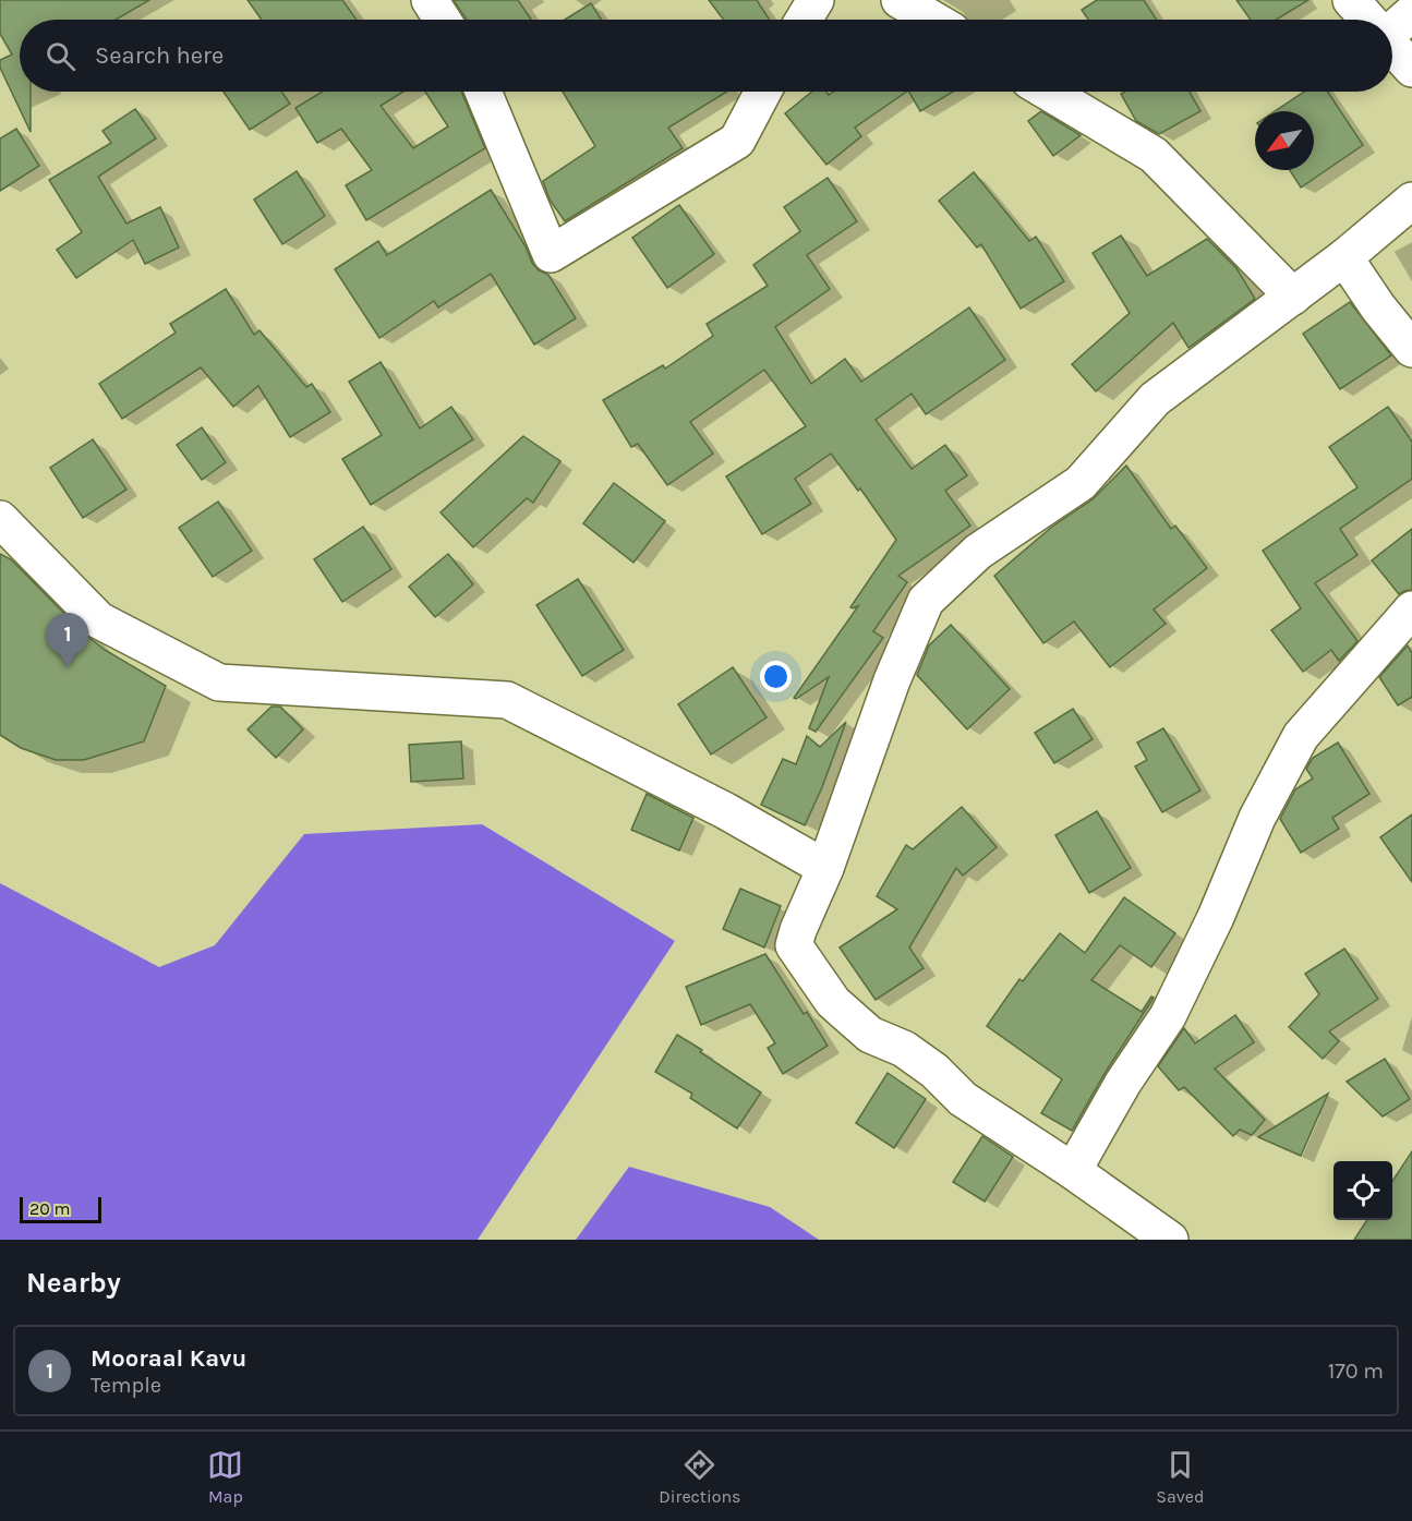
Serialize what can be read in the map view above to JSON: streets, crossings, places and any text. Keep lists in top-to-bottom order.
{
  "scale_bar": "20 m",
  "north": "bottom left",
  "page": {
    "search": "Search here",
    "pins": "1",
    "scale": "20 m",
    "heading": "Nearby",
    "list": [
      {
        "mark": "1",
        "name": "Mooraal Kavu",
        "note": "Temple",
        "value": "170 m"
      }
    ],
    "nav": ["Map", "Directions", "Saved"]
  }
}
